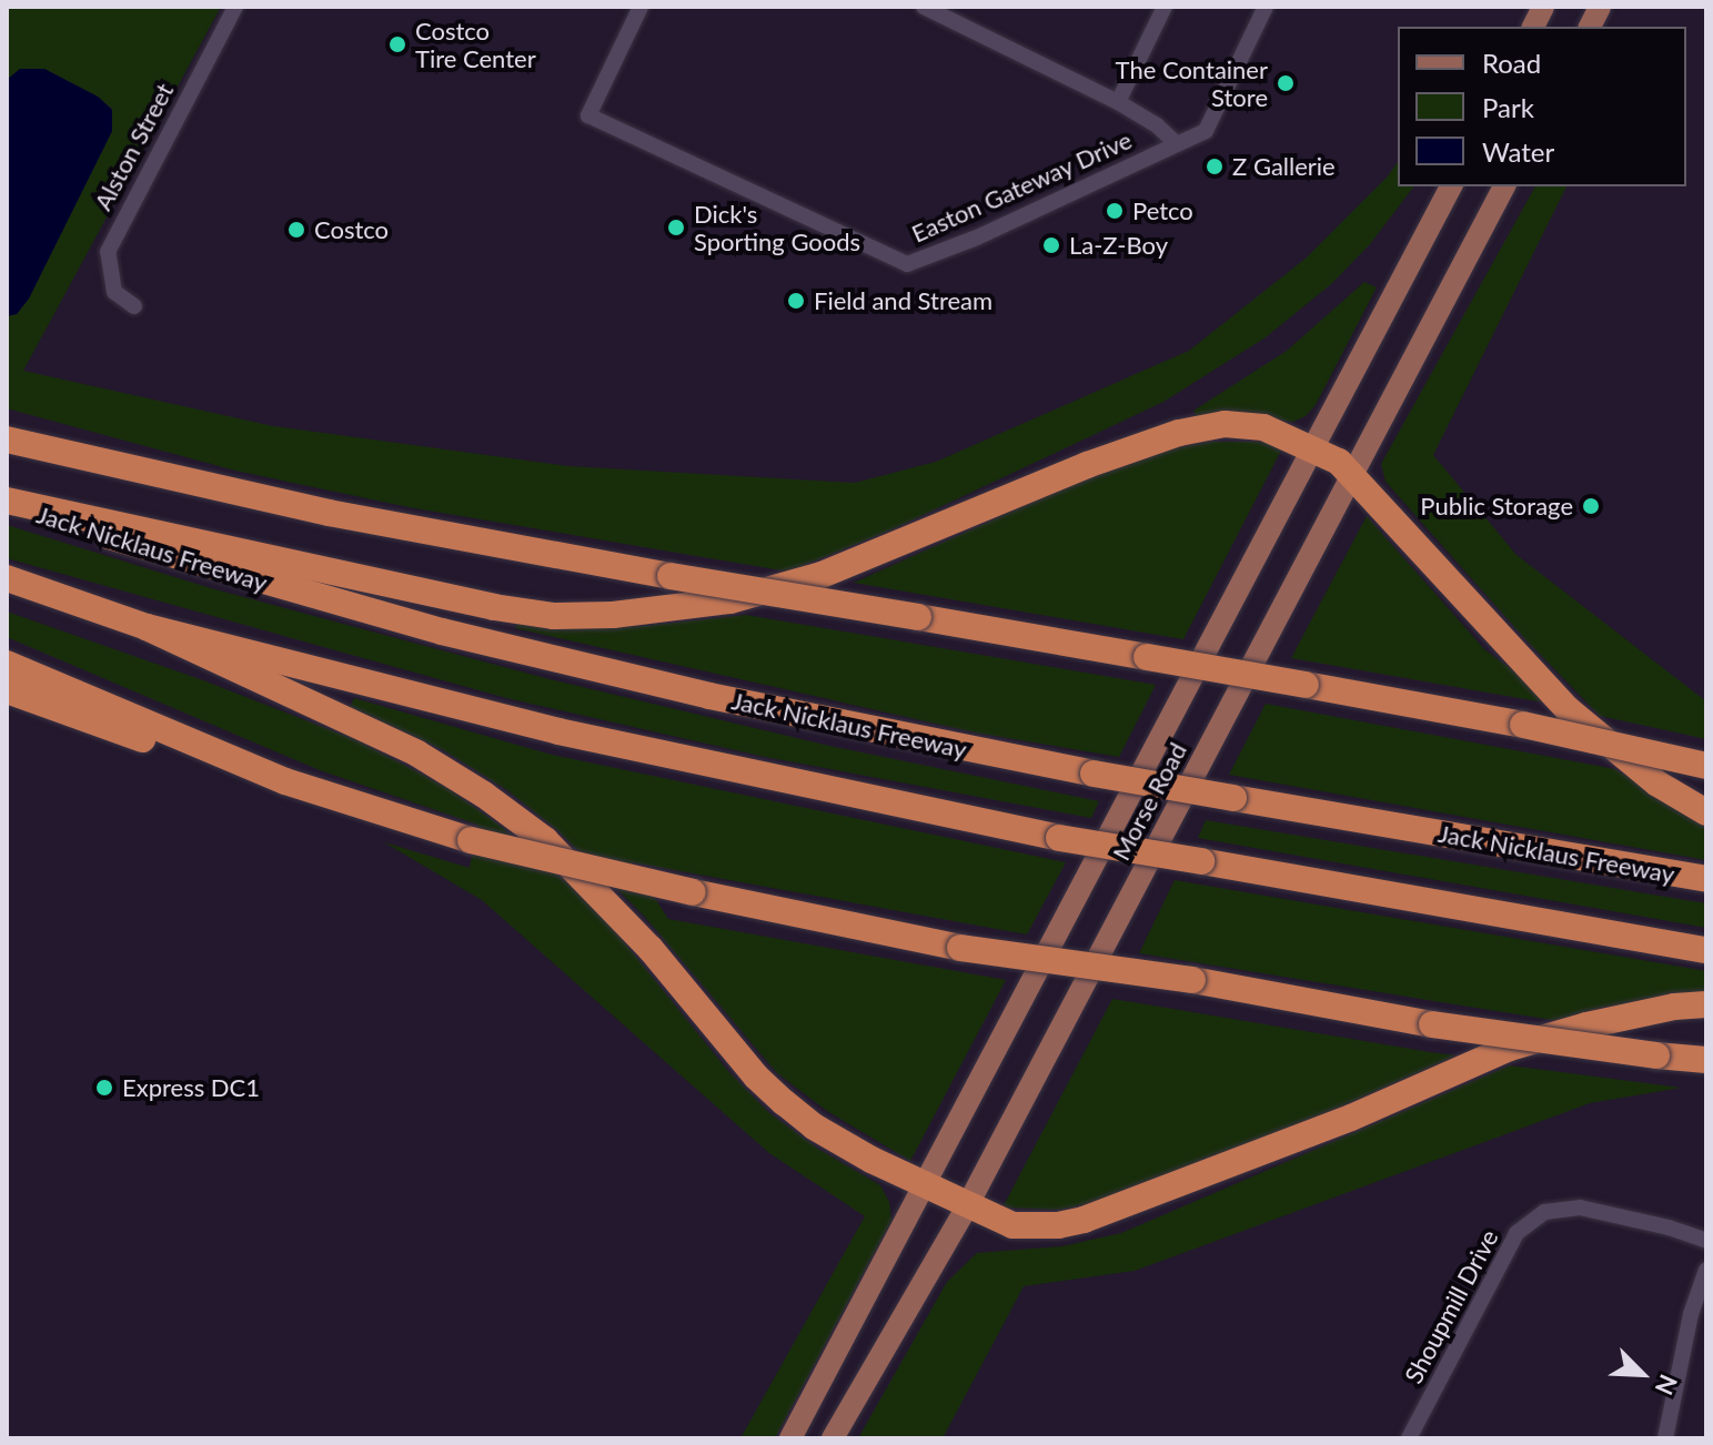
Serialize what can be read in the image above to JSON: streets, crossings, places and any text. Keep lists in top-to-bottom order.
{
  "streets": {
    "highway": ["Jack Nicklaus Freeway"],
    "main road": ["Morse Road"],
    "street": ["Alston Street", "Easton Gateway Drive", "Shoupmill Drive"]
  },
  "places": [
    "Costco Tire Center",
    "The Container Store",
    "Z Gallerie",
    "Petco",
    "Dick's Sporting Goods",
    "Costco",
    "La-Z-Boy",
    "Field and Stream",
    "Public Storage",
    "Express DC1"
  ],
  "legend": ["Road", "Park", "Water"],
  "north": "bottom right"
}
